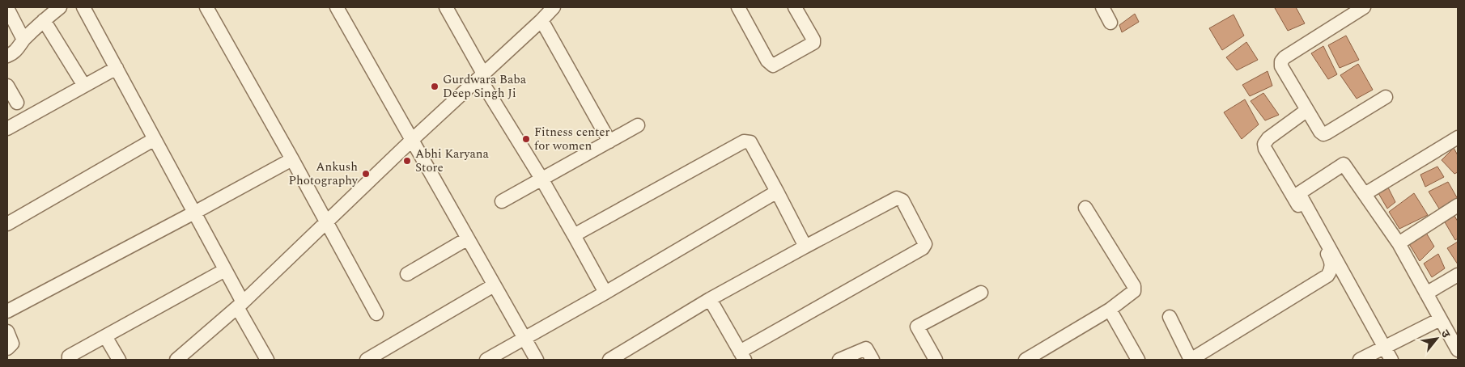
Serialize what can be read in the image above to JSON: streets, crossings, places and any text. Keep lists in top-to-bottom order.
{
  "places": [
    "Gurdwara Baba Deep Singh Ji",
    "Fitness center for women",
    "Abhi Karyana Store",
    "Ankush Photography"
  ],
  "north": "top right"
}
